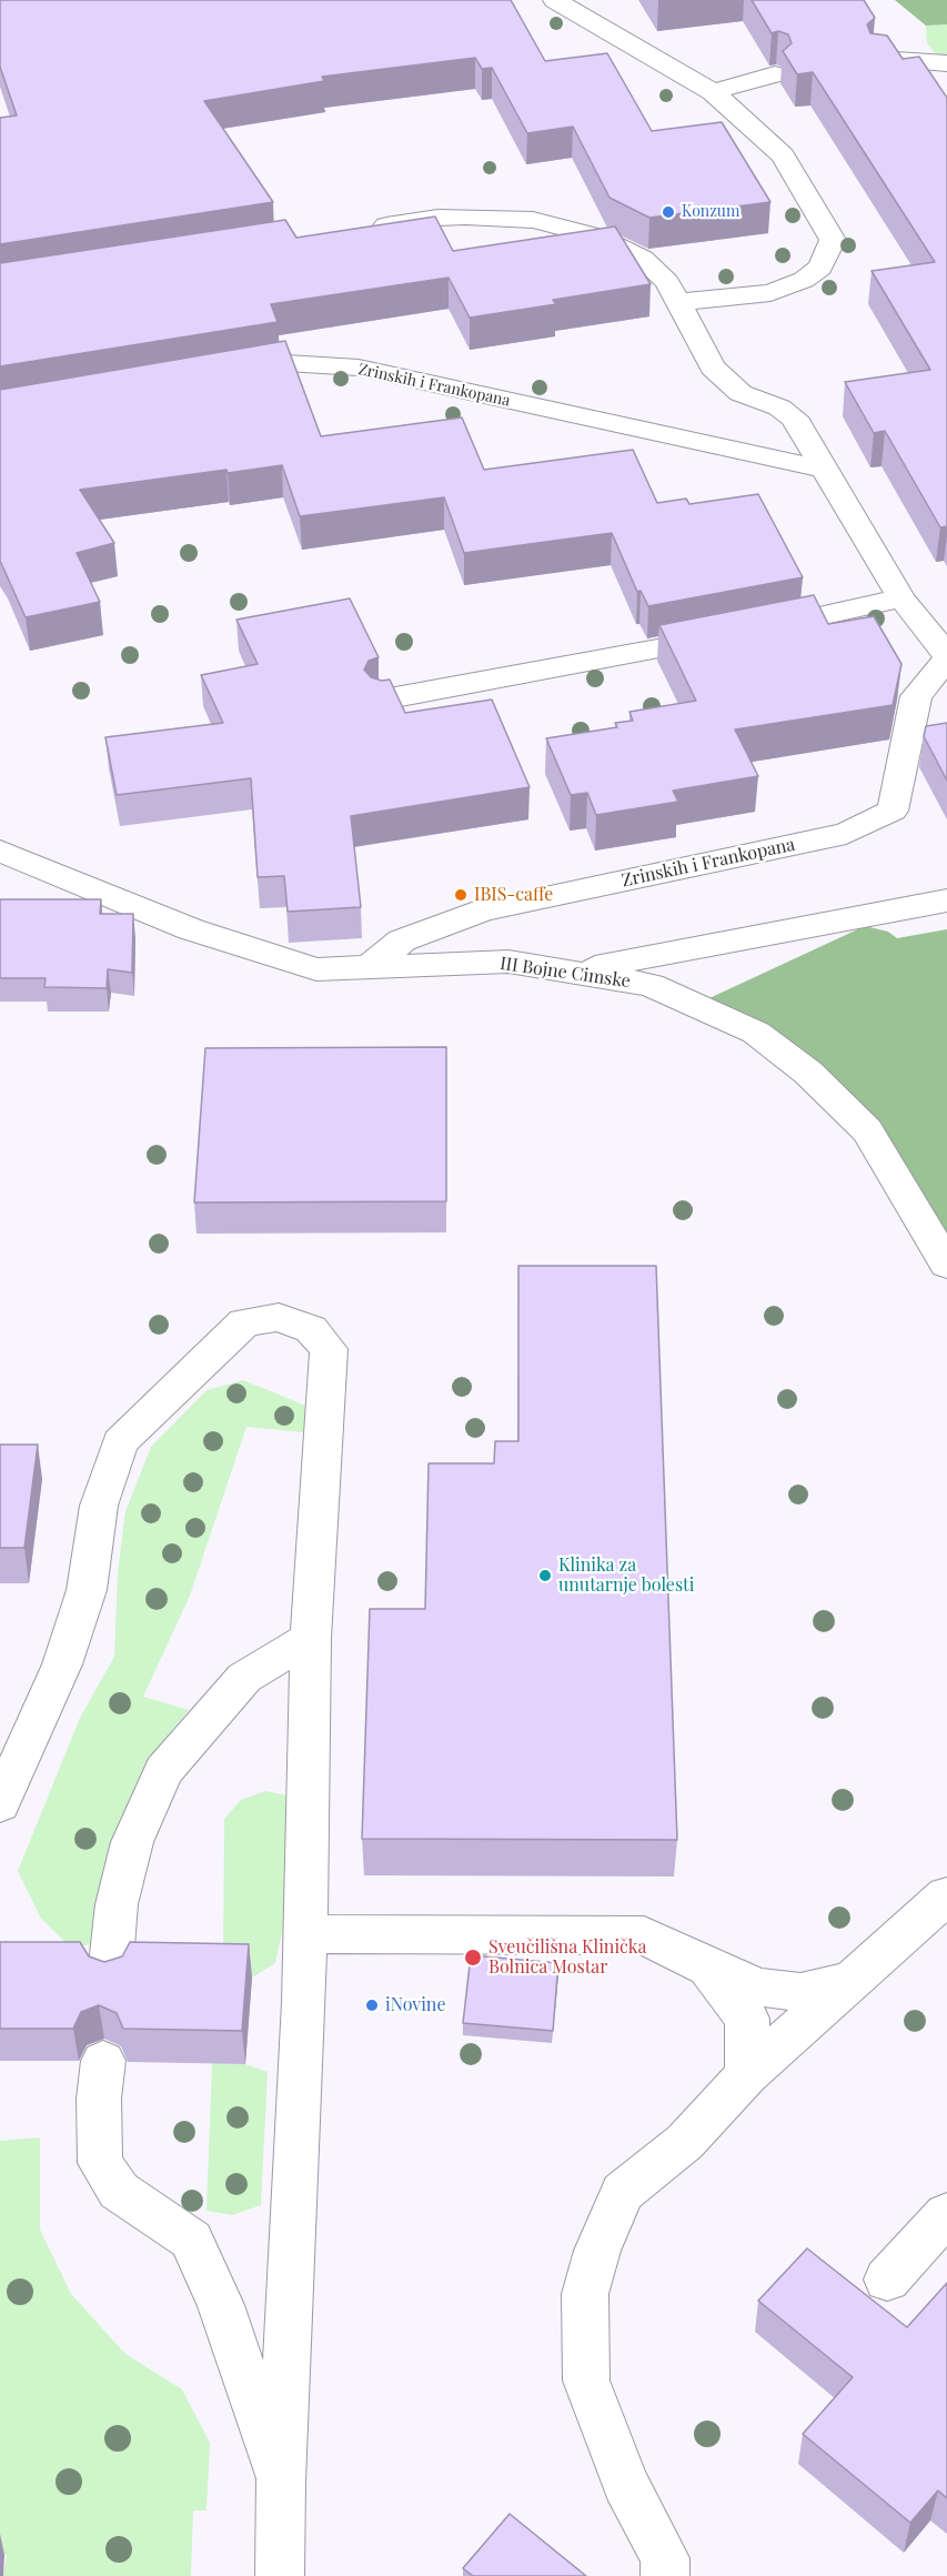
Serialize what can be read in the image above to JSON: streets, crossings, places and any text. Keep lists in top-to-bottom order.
{
  "streets": {
    "street": ["Zrinskih i Frankopana", "III Bojne Cimske"]
  },
  "crossings": [
    ["Zrinskih i Frankopana", "III Bojne Cimske"]
  ],
  "places": [
    "Konzum",
    "IBIS-caffe",
    "Klinika za unutarnje bolesti",
    "Sveučilišna Klinička Bolnica Mostar",
    "iNovine"
  ]
}
